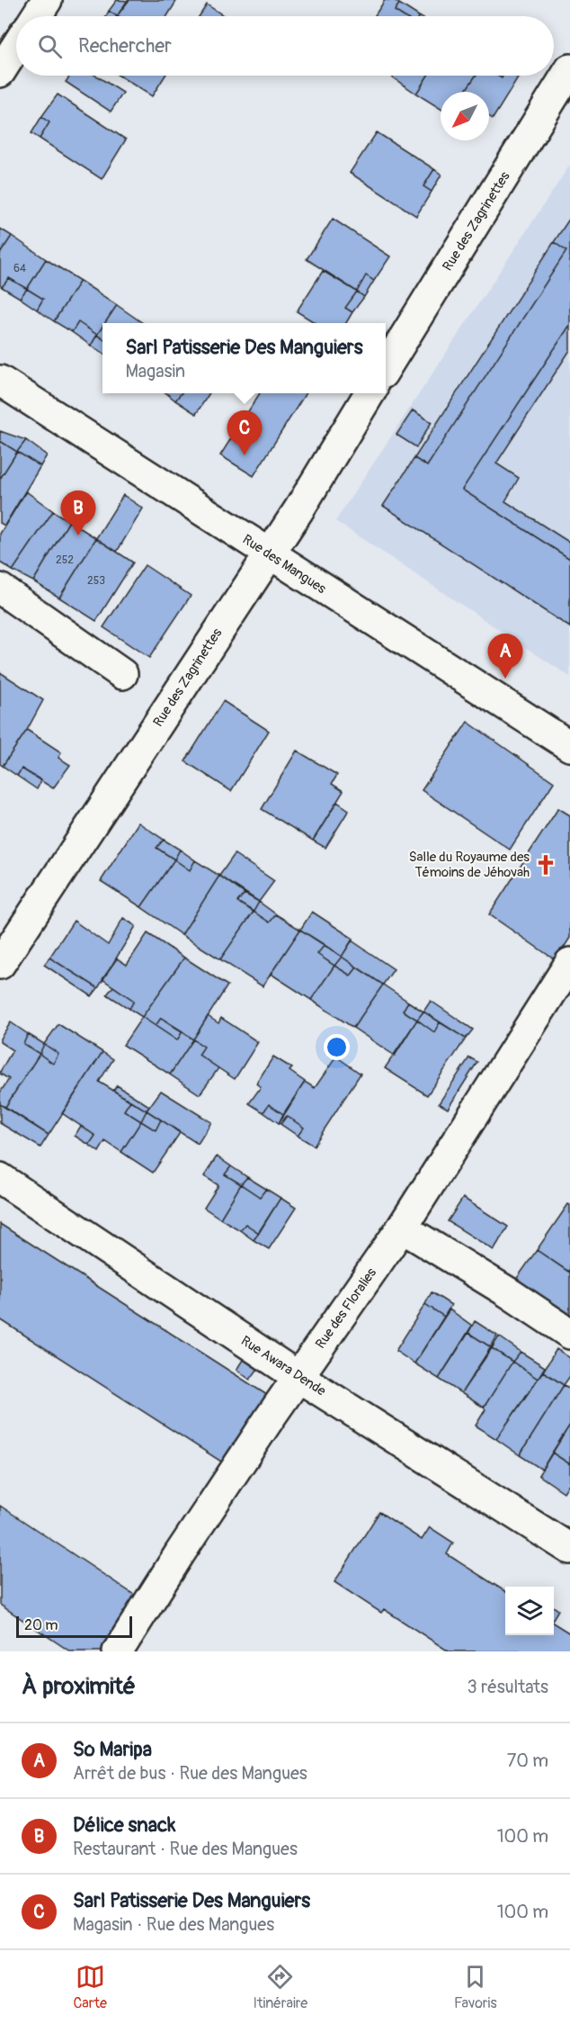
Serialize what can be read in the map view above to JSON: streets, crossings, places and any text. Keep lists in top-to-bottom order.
{
  "streets": {
    "street": [
      "Rue des Zagrinettes",
      "Rue des Mangues",
      "Rue des Floralies",
      "Rue Awara Dende"
    ]
  },
  "crossings": [
    ["Rue des Zagrinettes", "Rue des Mangues"],
    ["Rue des Floralies", "Rue Awara Dende"]
  ],
  "places": {
    "church": ["Salle du Royaume des Témoins de Jéhovah"]
  },
  "house_numbers": ["64", "252", "253"],
  "scale_bar": "20 m",
  "north": "bottom left",
  "page": {
    "search": "Rechercher",
    "popup": ["Sarl Patisserie Des Manguiers", "Magasin"],
    "pins": ["C", "B", "A"],
    "scale": "20 m",
    "heading": ["À proximité", "3 résultats"],
    "list": [
      {
        "mark": "A",
        "name": "So Maripa",
        "note": "Arrêt de bus · Rue des Mangues",
        "value": "70 m"
      },
      {
        "mark": "B",
        "name": "Délice snack",
        "note": "Restaurant · Rue des Mangues",
        "value": "100 m"
      },
      {
        "mark": "C",
        "name": "Sarl Patisserie Des Manguiers",
        "note": "Magasin · Rue des Mangues",
        "value": "100 m"
      }
    ],
    "nav": ["Carte", "Itinéraire", "Favoris"]
  }
}
